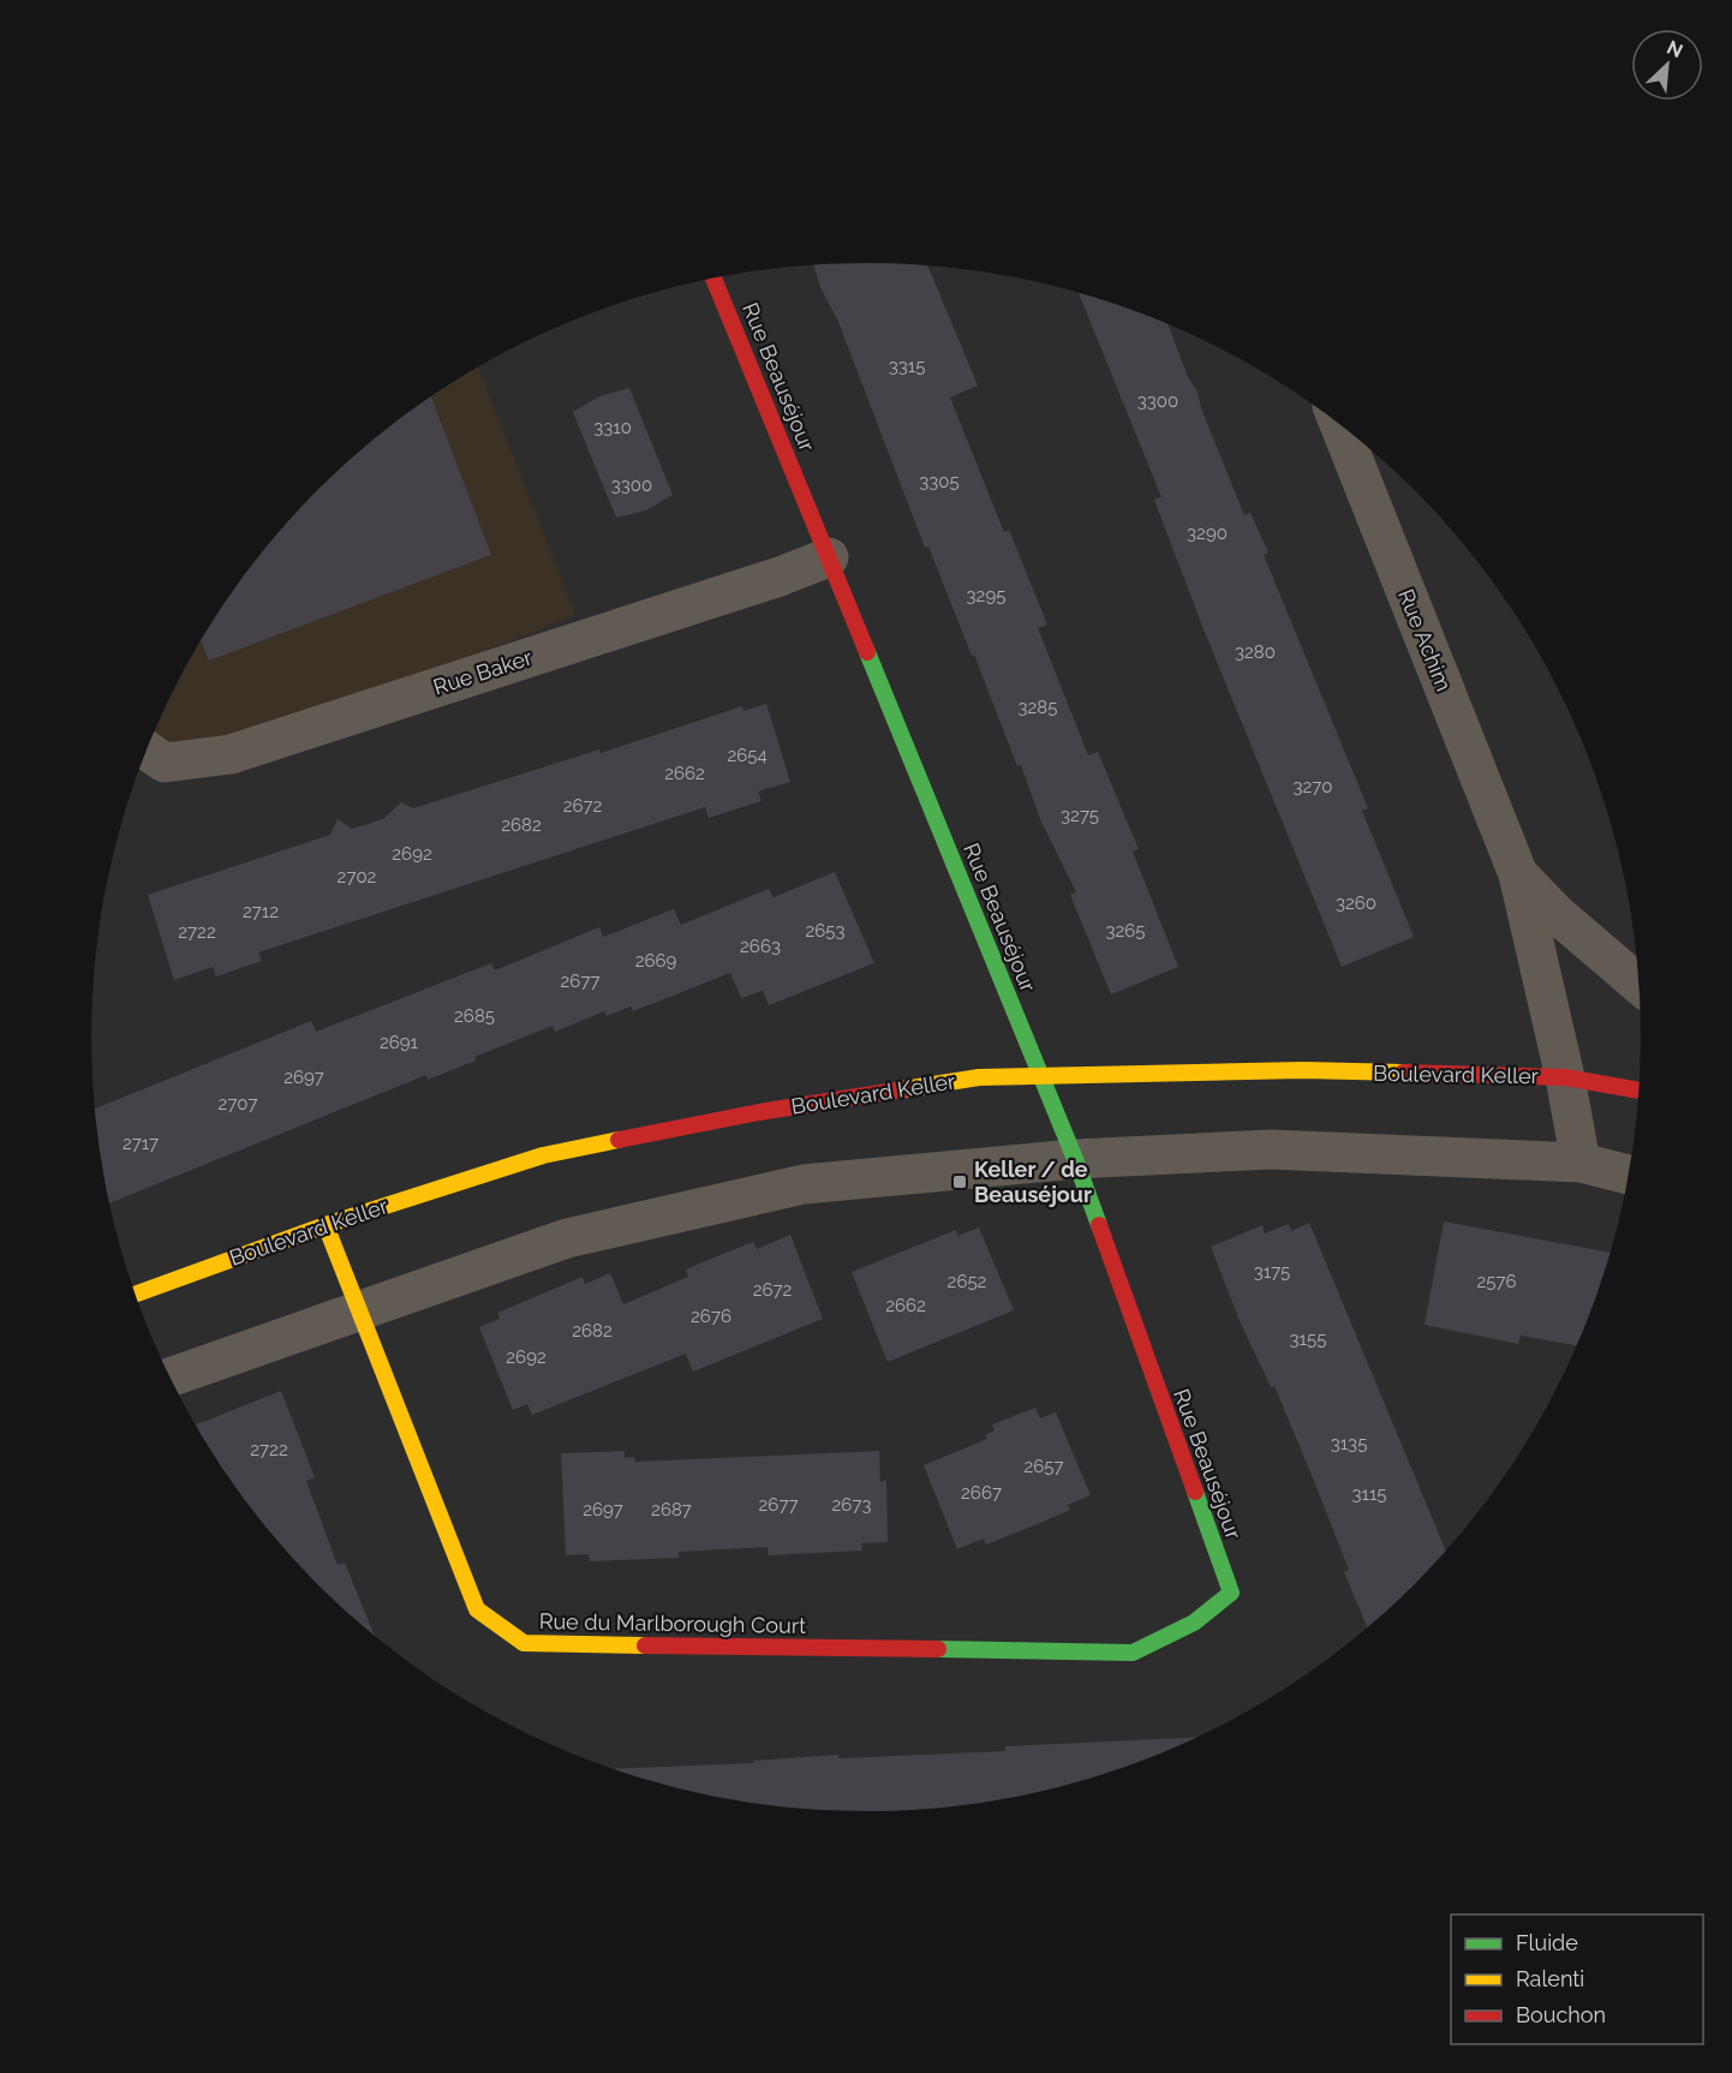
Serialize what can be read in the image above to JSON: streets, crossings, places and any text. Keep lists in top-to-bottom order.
{
  "streets": {
    "street": [
      "Rue Beauséjour",
      "Rue Achim",
      "Rue Baker",
      "Boulevard Keller",
      "Rue du Marlborough Court"
    ]
  },
  "crossings": [
    ["Rue Beauséjour", "Rue Baker"],
    ["Rue Beauséjour", "Boulevard Keller"],
    ["Rue Beauséjour", "Rue du Marlborough Court"],
    ["Rue Achim", "Boulevard Keller"],
    ["Boulevard Keller", "Rue du Marlborough Court"]
  ],
  "places": {
    "transit": ["Keller / de Beauséjour"]
  },
  "house_numbers": [
    "3315",
    "3300",
    "3310",
    "3305",
    "3300",
    "3290",
    "3295",
    "3280",
    "3285",
    "2654",
    "2662",
    "3270",
    "2672",
    "3275",
    "2682",
    "2692",
    "2702",
    "3260",
    "2712",
    "2653",
    "3265",
    "2722",
    "2663",
    "2669",
    "2677",
    "2685",
    "2691",
    "2697",
    "2707",
    "2717",
    "3175",
    "2652",
    "2576",
    "2672",
    "2662",
    "2676",
    "2682",
    "3155",
    "2692",
    "3135",
    "2722",
    "2657",
    "2667",
    "3115",
    "2677",
    "2673",
    "2697",
    "2687"
  ],
  "legend": ["Fluide", "Ralenti", "Bouchon"],
  "north": "top right"
}
